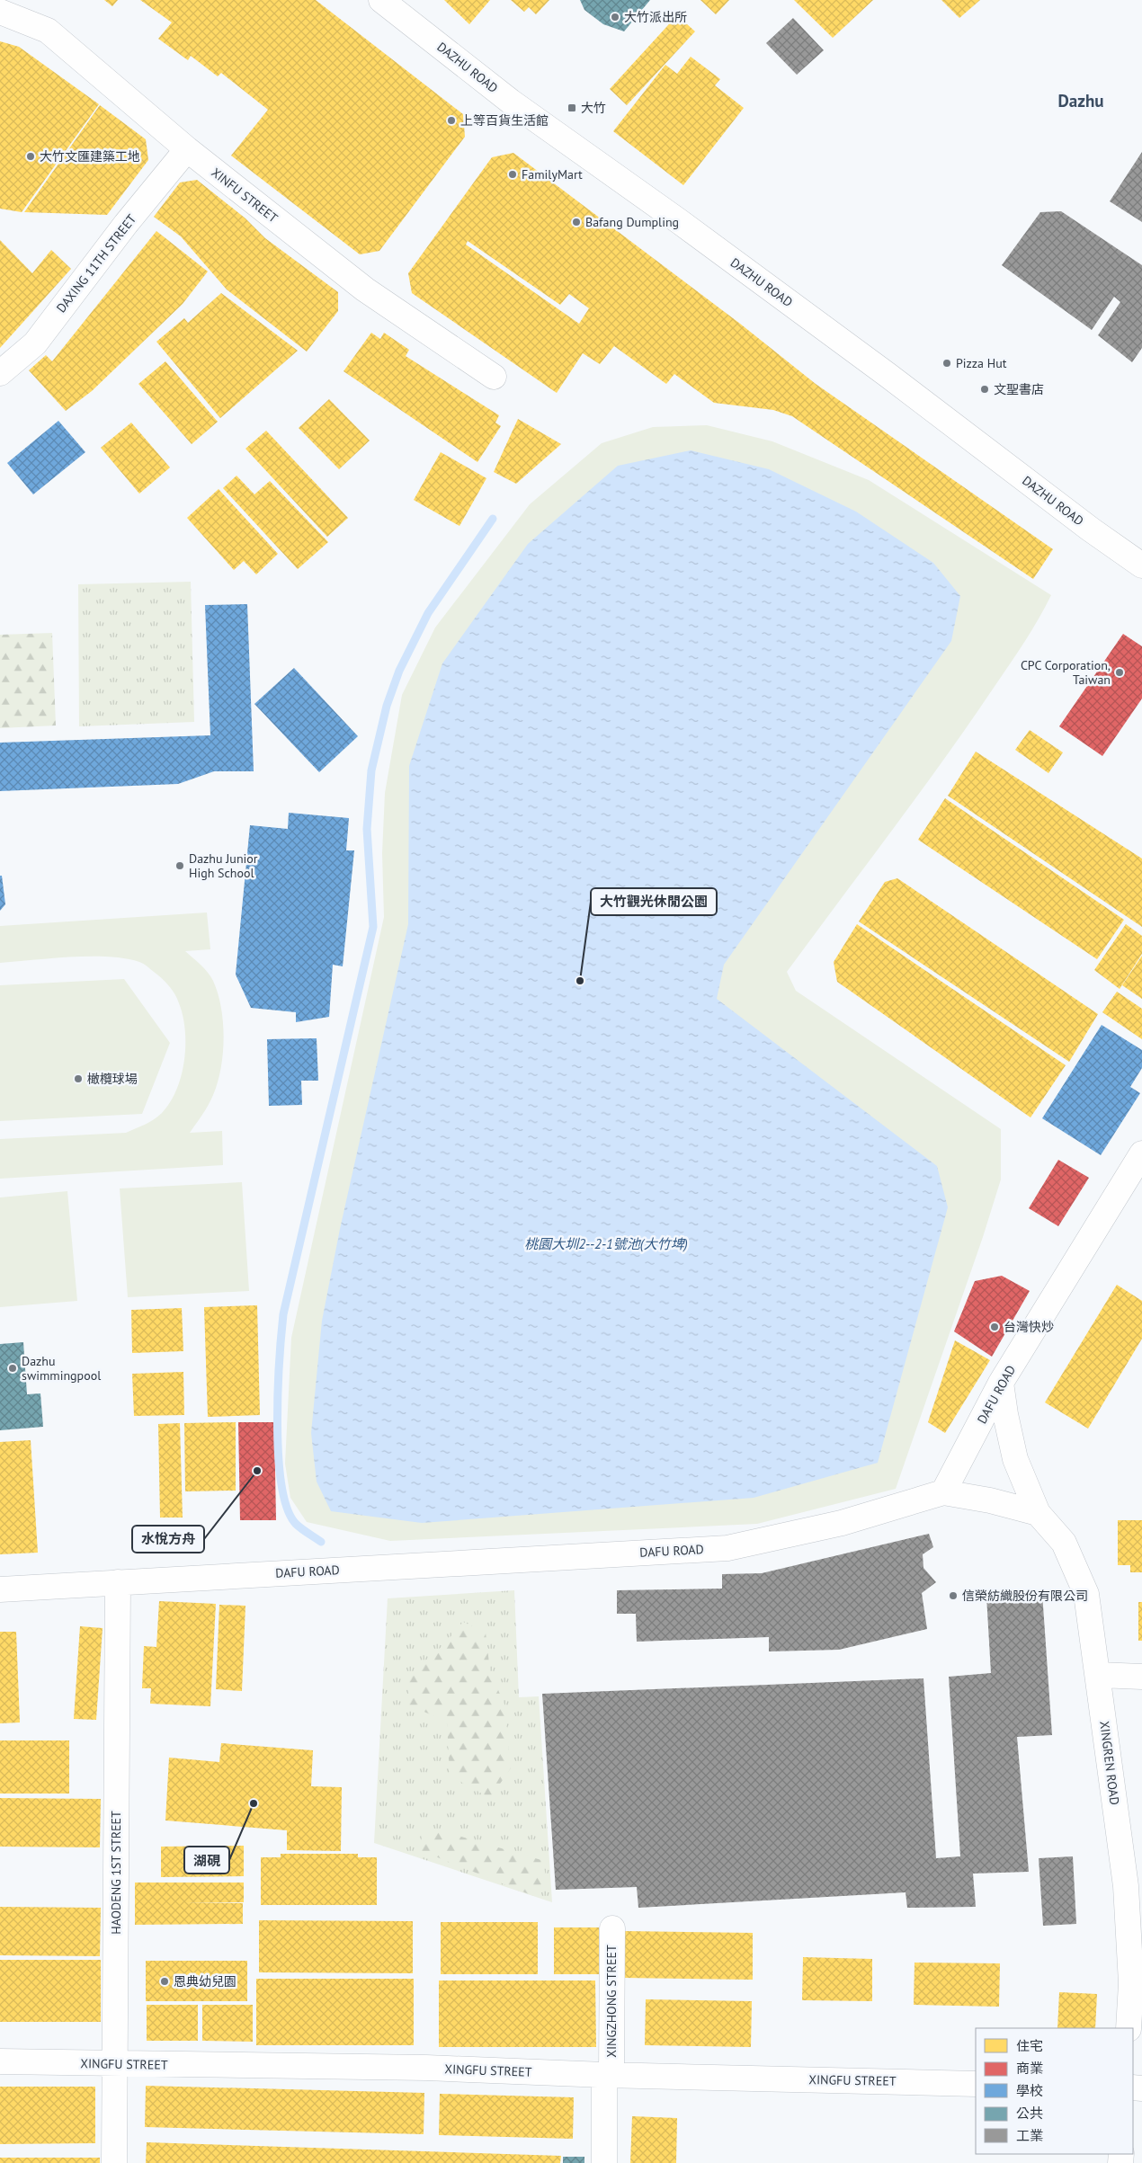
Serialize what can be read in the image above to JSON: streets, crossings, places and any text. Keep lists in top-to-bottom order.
{
  "streets": {
    "street": [
      "DAZHU ROAD",
      "XINFU STREET",
      "DAXING 11TH STREET",
      "DAFU ROAD",
      "XINGREN ROAD",
      "HAODENG 1ST STREET",
      "XINGZHONG STREET",
      "XINGFU STREET"
    ]
  },
  "crossings": [
    ["XINFU STREET", "DAXING 11TH STREET"],
    ["DAFU ROAD", "XINGREN ROAD"],
    ["DAFU ROAD", "HAODENG 1ST STREET"],
    ["HAODENG 1ST STREET", "XINGFU STREET"],
    ["XINGZHONG STREET", "XINGFU STREET"]
  ],
  "districts": ["Dazhu"],
  "water": ["桃園大圳2--2-1號池(大竹埤)"],
  "places": {
    "other": [
      "大竹派出所",
      "上等百貨生活館",
      "大竹文匯建築工地",
      "FamilyMart",
      "Bafang Dumpling",
      "Pizza Hut",
      "文聖書店",
      "CPC Corporation, Taiwan",
      "Dazhu Junior High School",
      "大竹觀光休閒公園",
      "橄欖球場",
      "台灣快炒",
      "Dazhu swimmingpool",
      "水悅方舟",
      "信榮紡織股份有限公司",
      "湖硯",
      "恩典幼兒園"
    ],
    "transit": ["大竹"]
  },
  "legend": [
    "住宅",
    "商業",
    "學校",
    "公共",
    "工業"
  ]
}
